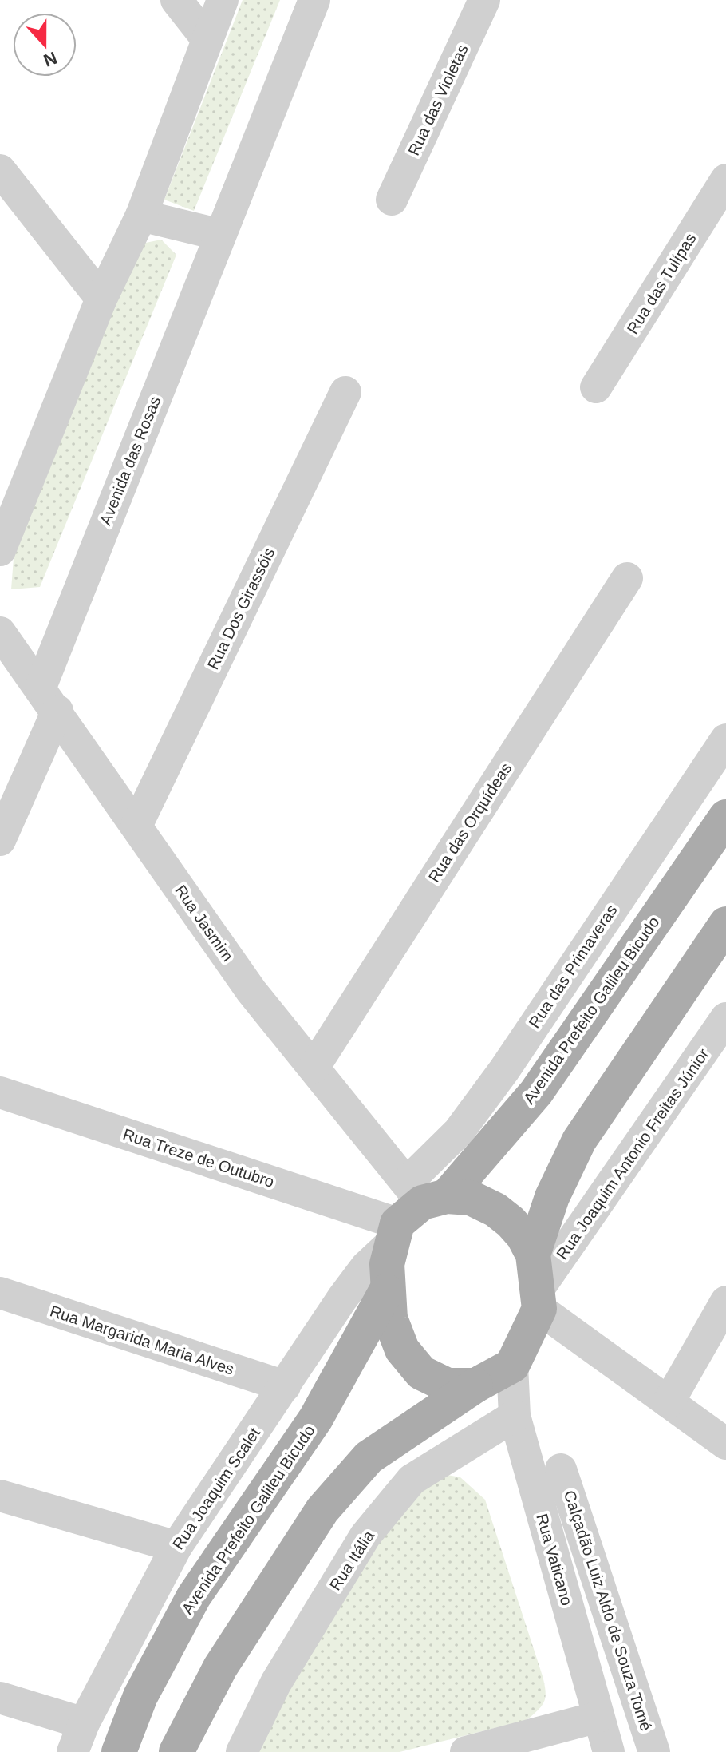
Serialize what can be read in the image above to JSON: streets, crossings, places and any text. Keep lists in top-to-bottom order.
{
  "streets": {
    "main road": ["Avenida Prefeito Galileu Bicudo"],
    "street": [
      "Rua das Violetas",
      "Rua das Tulípas",
      "Avenida das Rosas",
      "Rua Dos Girassóis",
      "Rua das Orquídeas",
      "Rua Jasmim",
      "Rua das Primaveras",
      "Rua Joaquim Antonio Freitas Júnior",
      "Rua Treze de Outubro",
      "Rua Margarida Maria Alves",
      "Rua Joaquim Scalet",
      "Rua Vaticano",
      "Rua Itália",
      "Calçadão Luiz Aldo de Souza Tomé"
    ]
  },
  "crossings": [
    ["Avenida das Rosas", "Rua Jasmim"],
    ["Rua Dos Girassóis", "Rua Jasmim"],
    ["Rua das Orquídeas", "Rua Jasmim"],
    ["Rua Jasmim", "Rua das Primaveras"],
    ["Rua Jasmim", "Avenida Prefeito Galileu Bicudo"],
    ["Rua Jasmim", "Rua Joaquim Antonio Freitas Júnior"],
    ["Rua Jasmim", "Rua Treze de Outubro"],
    ["Rua Jasmim", "Rua Joaquim Scalet"],
    ["Rua Jasmim", "Rua Vaticano"],
    ["Rua das Primaveras", "Avenida Prefeito Galileu Bicudo"],
    ["Rua das Primaveras", "Rua Joaquim Antonio Freitas Júnior"],
    ["Rua das Primaveras", "Rua Treze de Outubro"],
    ["Rua das Primaveras", "Rua Joaquim Scalet"],
    ["Rua das Primaveras", "Rua Vaticano"],
    ["Avenida Prefeito Galileu Bicudo", "Rua Joaquim Antonio Freitas Júnior"],
    ["Avenida Prefeito Galileu Bicudo", "Rua Treze de Outubro"],
    ["Avenida Prefeito Galileu Bicudo", "Rua Joaquim Scalet"],
    ["Avenida Prefeito Galileu Bicudo", "Rua Vaticano"],
    ["Rua Joaquim Antonio Freitas Júnior", "Rua Treze de Outubro"],
    ["Rua Joaquim Antonio Freitas Júnior", "Rua Joaquim Scalet"],
    ["Rua Joaquim Antonio Freitas Júnior", "Rua Vaticano"],
    ["Rua Treze de Outubro", "Rua Joaquim Scalet"],
    ["Rua Treze de Outubro", "Rua Vaticano"],
    ["Rua Margarida Maria Alves", "Rua Joaquim Scalet"],
    ["Rua Joaquim Scalet", "Rua Vaticano"],
    ["Rua Vaticano", "Rua Itália"]
  ],
  "north": "bottom"
}
